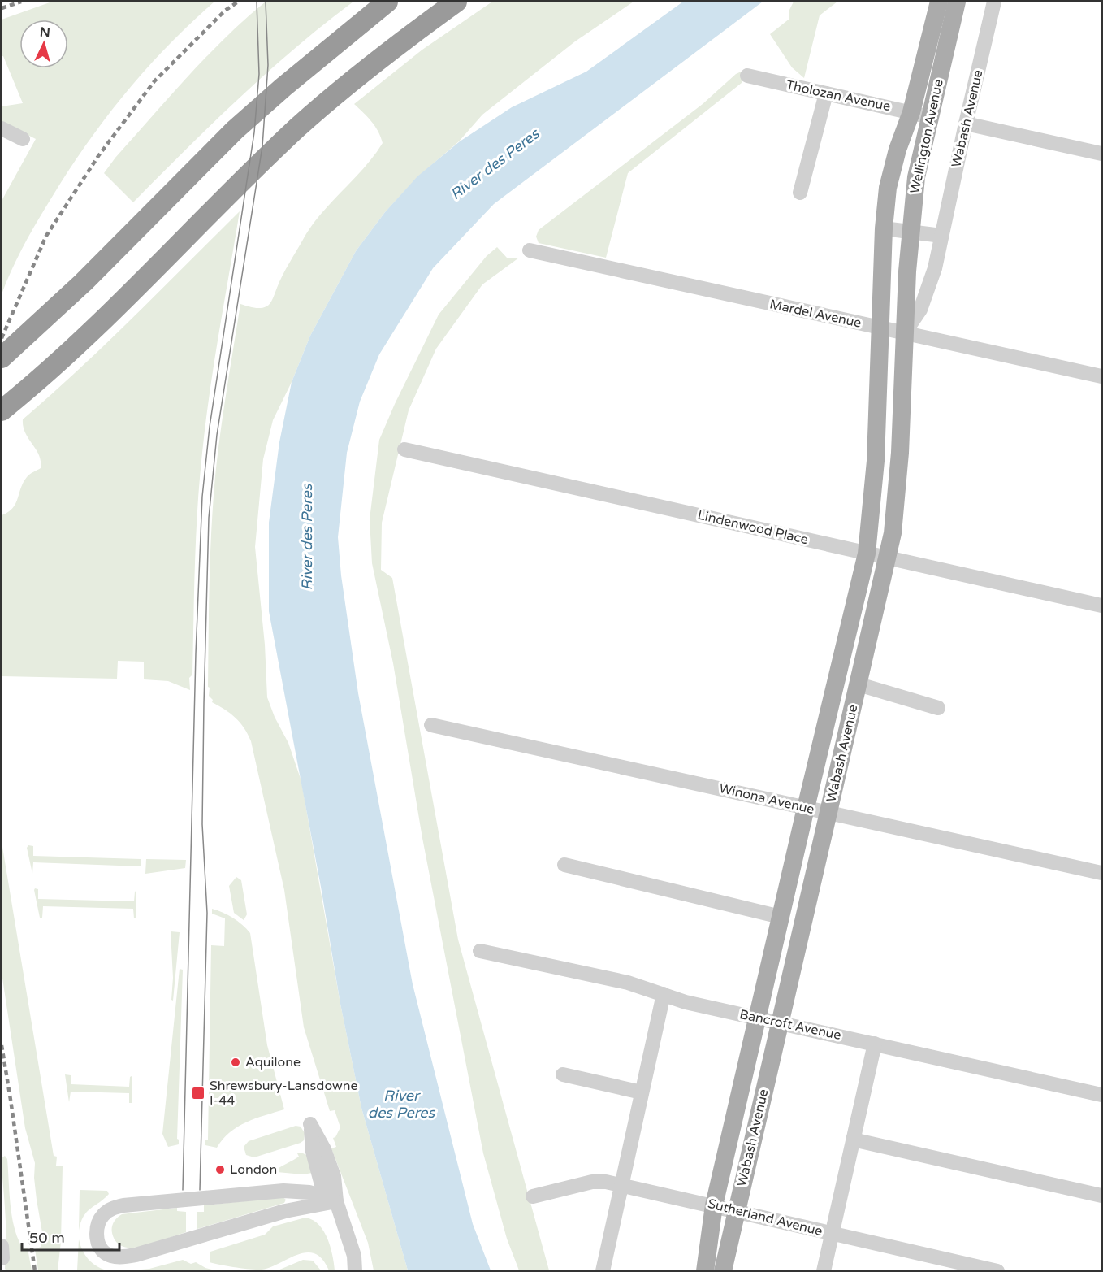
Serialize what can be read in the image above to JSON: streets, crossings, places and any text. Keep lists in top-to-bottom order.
{
  "streets": {
    "main road": ["Wabash Avenue", "Wellington Avenue"],
    "street": [
      "Tholozan Avenue",
      "Mardel Avenue",
      "Lindenwood Place",
      "Winona Avenue",
      "Bancroft Avenue",
      "Sutherland Avenue"
    ]
  },
  "crossings": [
    ["Tholozan Avenue", "Wellington Avenue"],
    ["Wabash Avenue", "Wellington Avenue"],
    ["Wabash Avenue", "Mardel Avenue"],
    ["Wabash Avenue", "Lindenwood Place"],
    ["Wabash Avenue", "Winona Avenue"],
    ["Wabash Avenue", "Bancroft Avenue"],
    ["Wabash Avenue", "Sutherland Avenue"],
    ["Wellington Avenue", "Mardel Avenue"]
  ],
  "water": ["River des Peres"],
  "places": {
    "other": ["Aquilone", "London"],
    "transit": ["Shrewsbury-Lansdowne I-44"]
  },
  "scale_bar": "50 m",
  "north": "top"
}
